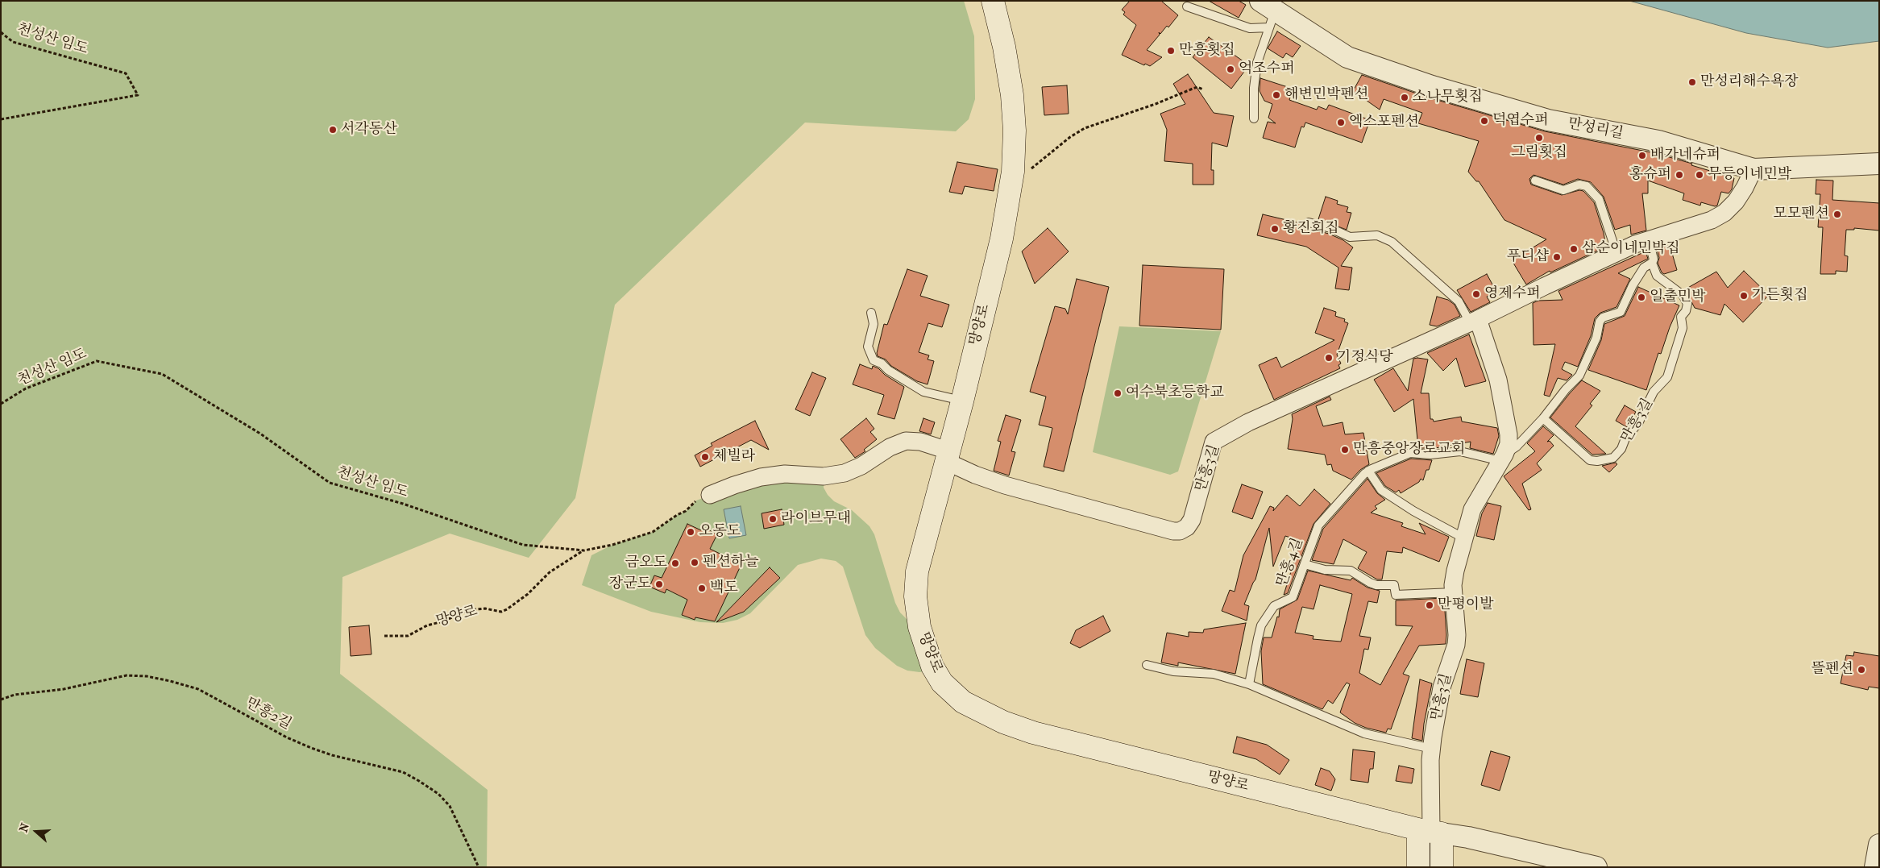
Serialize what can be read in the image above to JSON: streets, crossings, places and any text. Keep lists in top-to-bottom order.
{
  "streets": {
    "main road": ["망양로"],
    "street": ["만성리길", "만흥3길"],
    "lane": ["만흥4길"],
    "path": ["천성산 임도", "만흥2길"]
  },
  "crossings": [
    ["천성산 임도", "망양로"],
    ["만성리길", "만흥3길"],
    ["망양로", "만흥3길"],
    ["만흥3길", "만흥4길"]
  ],
  "places": [
    "만흥횟집",
    "억조수퍼",
    "만성리해수욕장",
    "해변민박펜션",
    "소나무횟집",
    "덕엽수퍼",
    "엑스포펜션",
    "서각동산",
    "그림횟집",
    "배가네슈퍼",
    "홍슈퍼",
    "무등이네민박",
    "모모펜션",
    "황진회집",
    "삼순이네민박집",
    "푸디샵",
    "영제수퍼",
    "가든횟집",
    "일출민박",
    "기정식당",
    "여수북초등학교",
    "만흥중앙장로교회",
    "체빌라",
    "라이브무대",
    "오동도",
    "펜션하늘",
    "금오도",
    "장군도",
    "백도",
    "만평이발",
    "뜰펜션"
  ],
  "north": "left"
}
